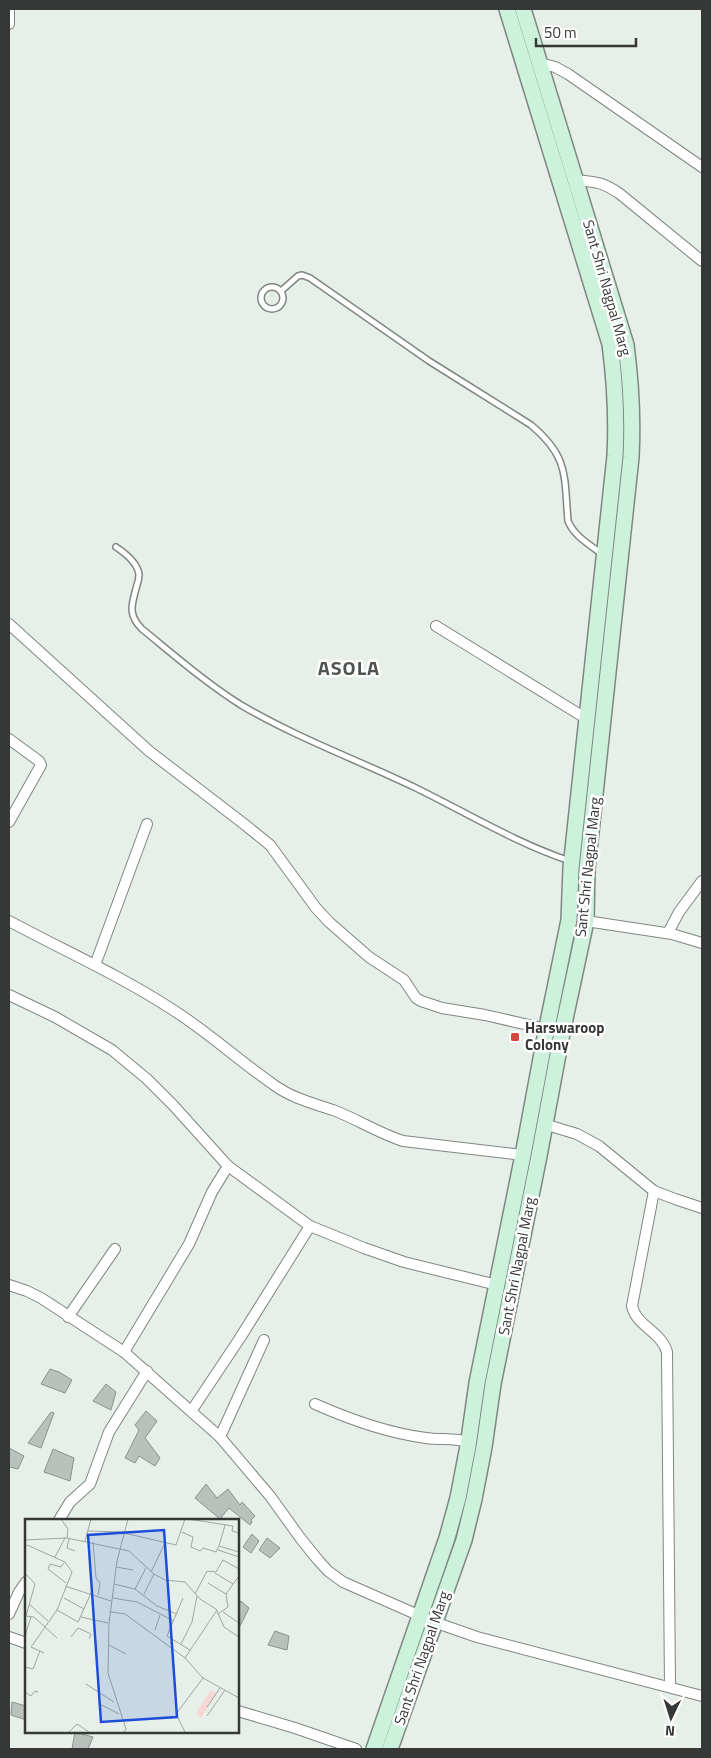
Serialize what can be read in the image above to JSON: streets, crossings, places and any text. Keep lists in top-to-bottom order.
{
  "streets": {
    "main road": ["Sant Shri Nagpal Marg"]
  },
  "districts": ["ASOLA"],
  "places": {
    "transit": ["Harswaroop Colony"]
  },
  "scale_bar": "50 m",
  "north": "bottom"
}
